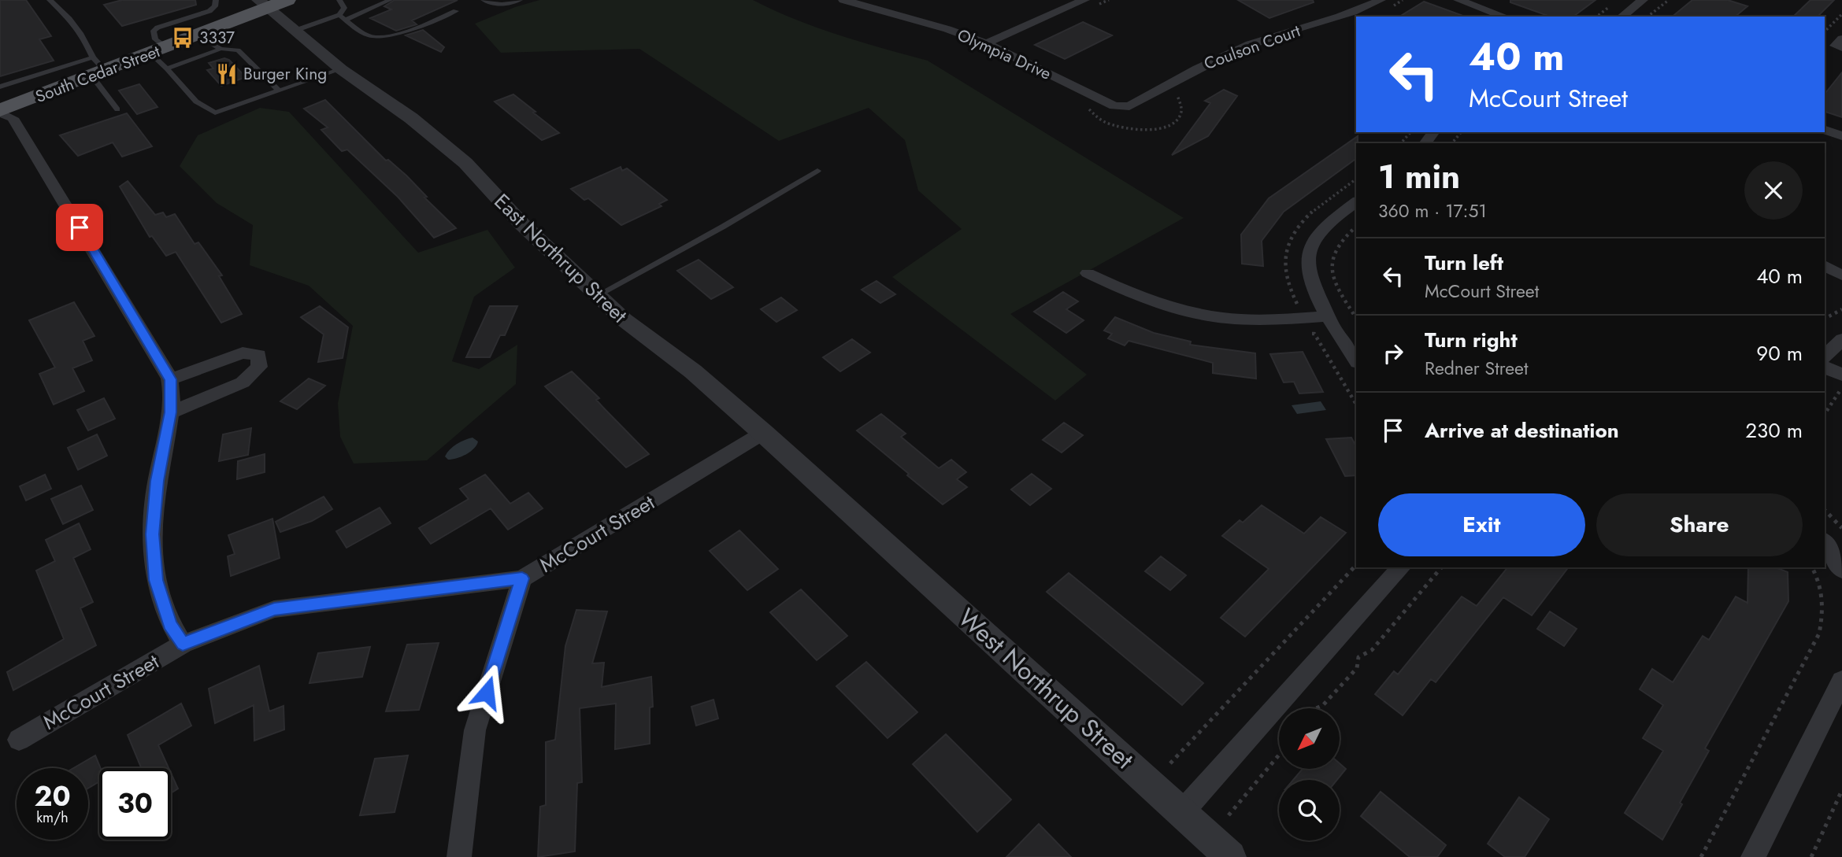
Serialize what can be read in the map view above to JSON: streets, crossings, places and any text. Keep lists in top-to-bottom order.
{
  "streets": {
    "main road": ["South Cedar Street"],
    "street": [
      "Coulson Court",
      "Olympia Drive",
      "East Northrup Street",
      "McCourt Street",
      "West Northrup Street"
    ]
  },
  "crossings": [
    ["Coulson Court", "Olympia Drive"],
    ["South Cedar Street", "East Northrup Street"],
    ["East Northrup Street", "McCourt Street"],
    ["East Northrup Street", "West Northrup Street"]
  ],
  "places": {
    "bus stop": ["3337"],
    "restaurant": ["Burger King"]
  },
  "north": "bottom left",
  "page": {
    "turn": ["40 m", "McCourt Street"],
    "heading": ["1 min", "360 m · 17:51"],
    "list": [
      {
        "name": "Turn left",
        "note": "McCourt Street",
        "value": "40 m"
      },
      {
        "name": "Turn right",
        "note": "Redner Street",
        "value": "90 m"
      },
      {
        "name": "Arrive at destination",
        "value": "230 m"
      }
    ],
    "buttons": ["Exit", "Share"],
    "speed": "20 km/h",
    "limit": "30"
  }
}
